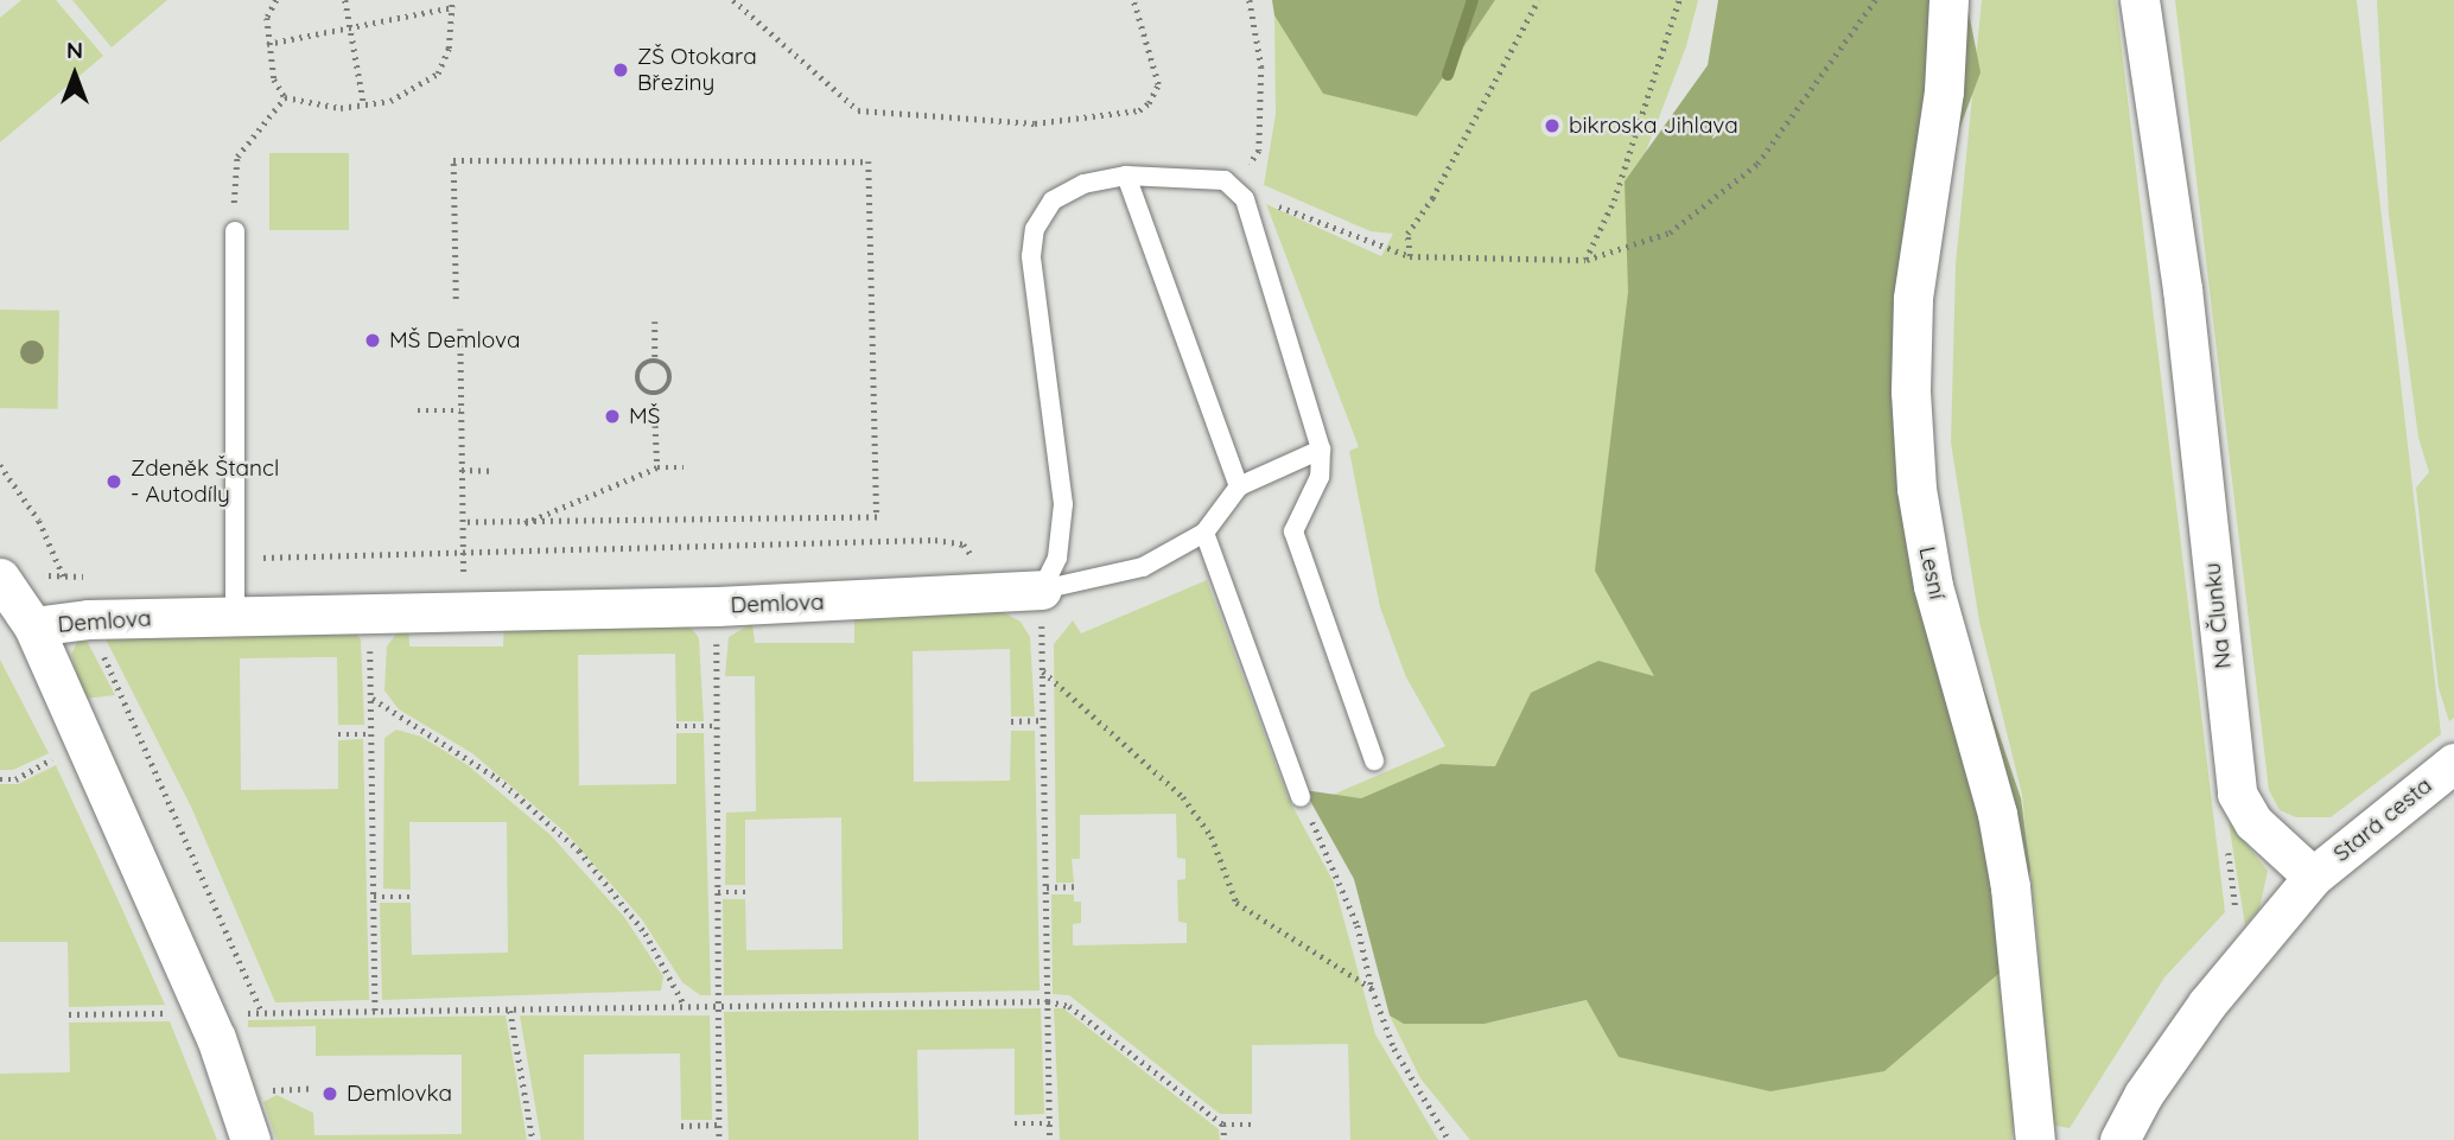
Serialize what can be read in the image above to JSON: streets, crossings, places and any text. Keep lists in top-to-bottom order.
{
  "streets": {
    "street": [
      "Lesní",
      "Demlova",
      "Na Člunku",
      "Stará cesta"
    ]
  },
  "crossings": [
    ["Na Člunku", "Stará cesta"]
  ],
  "places": [
    "ZŠ Otokara Březiny",
    "bikroska Jihlava",
    "MŠ Demlova",
    "MŠ",
    "Zdeněk Štancl - Autodíly",
    "Demlovka"
  ],
  "north": "top"
}
